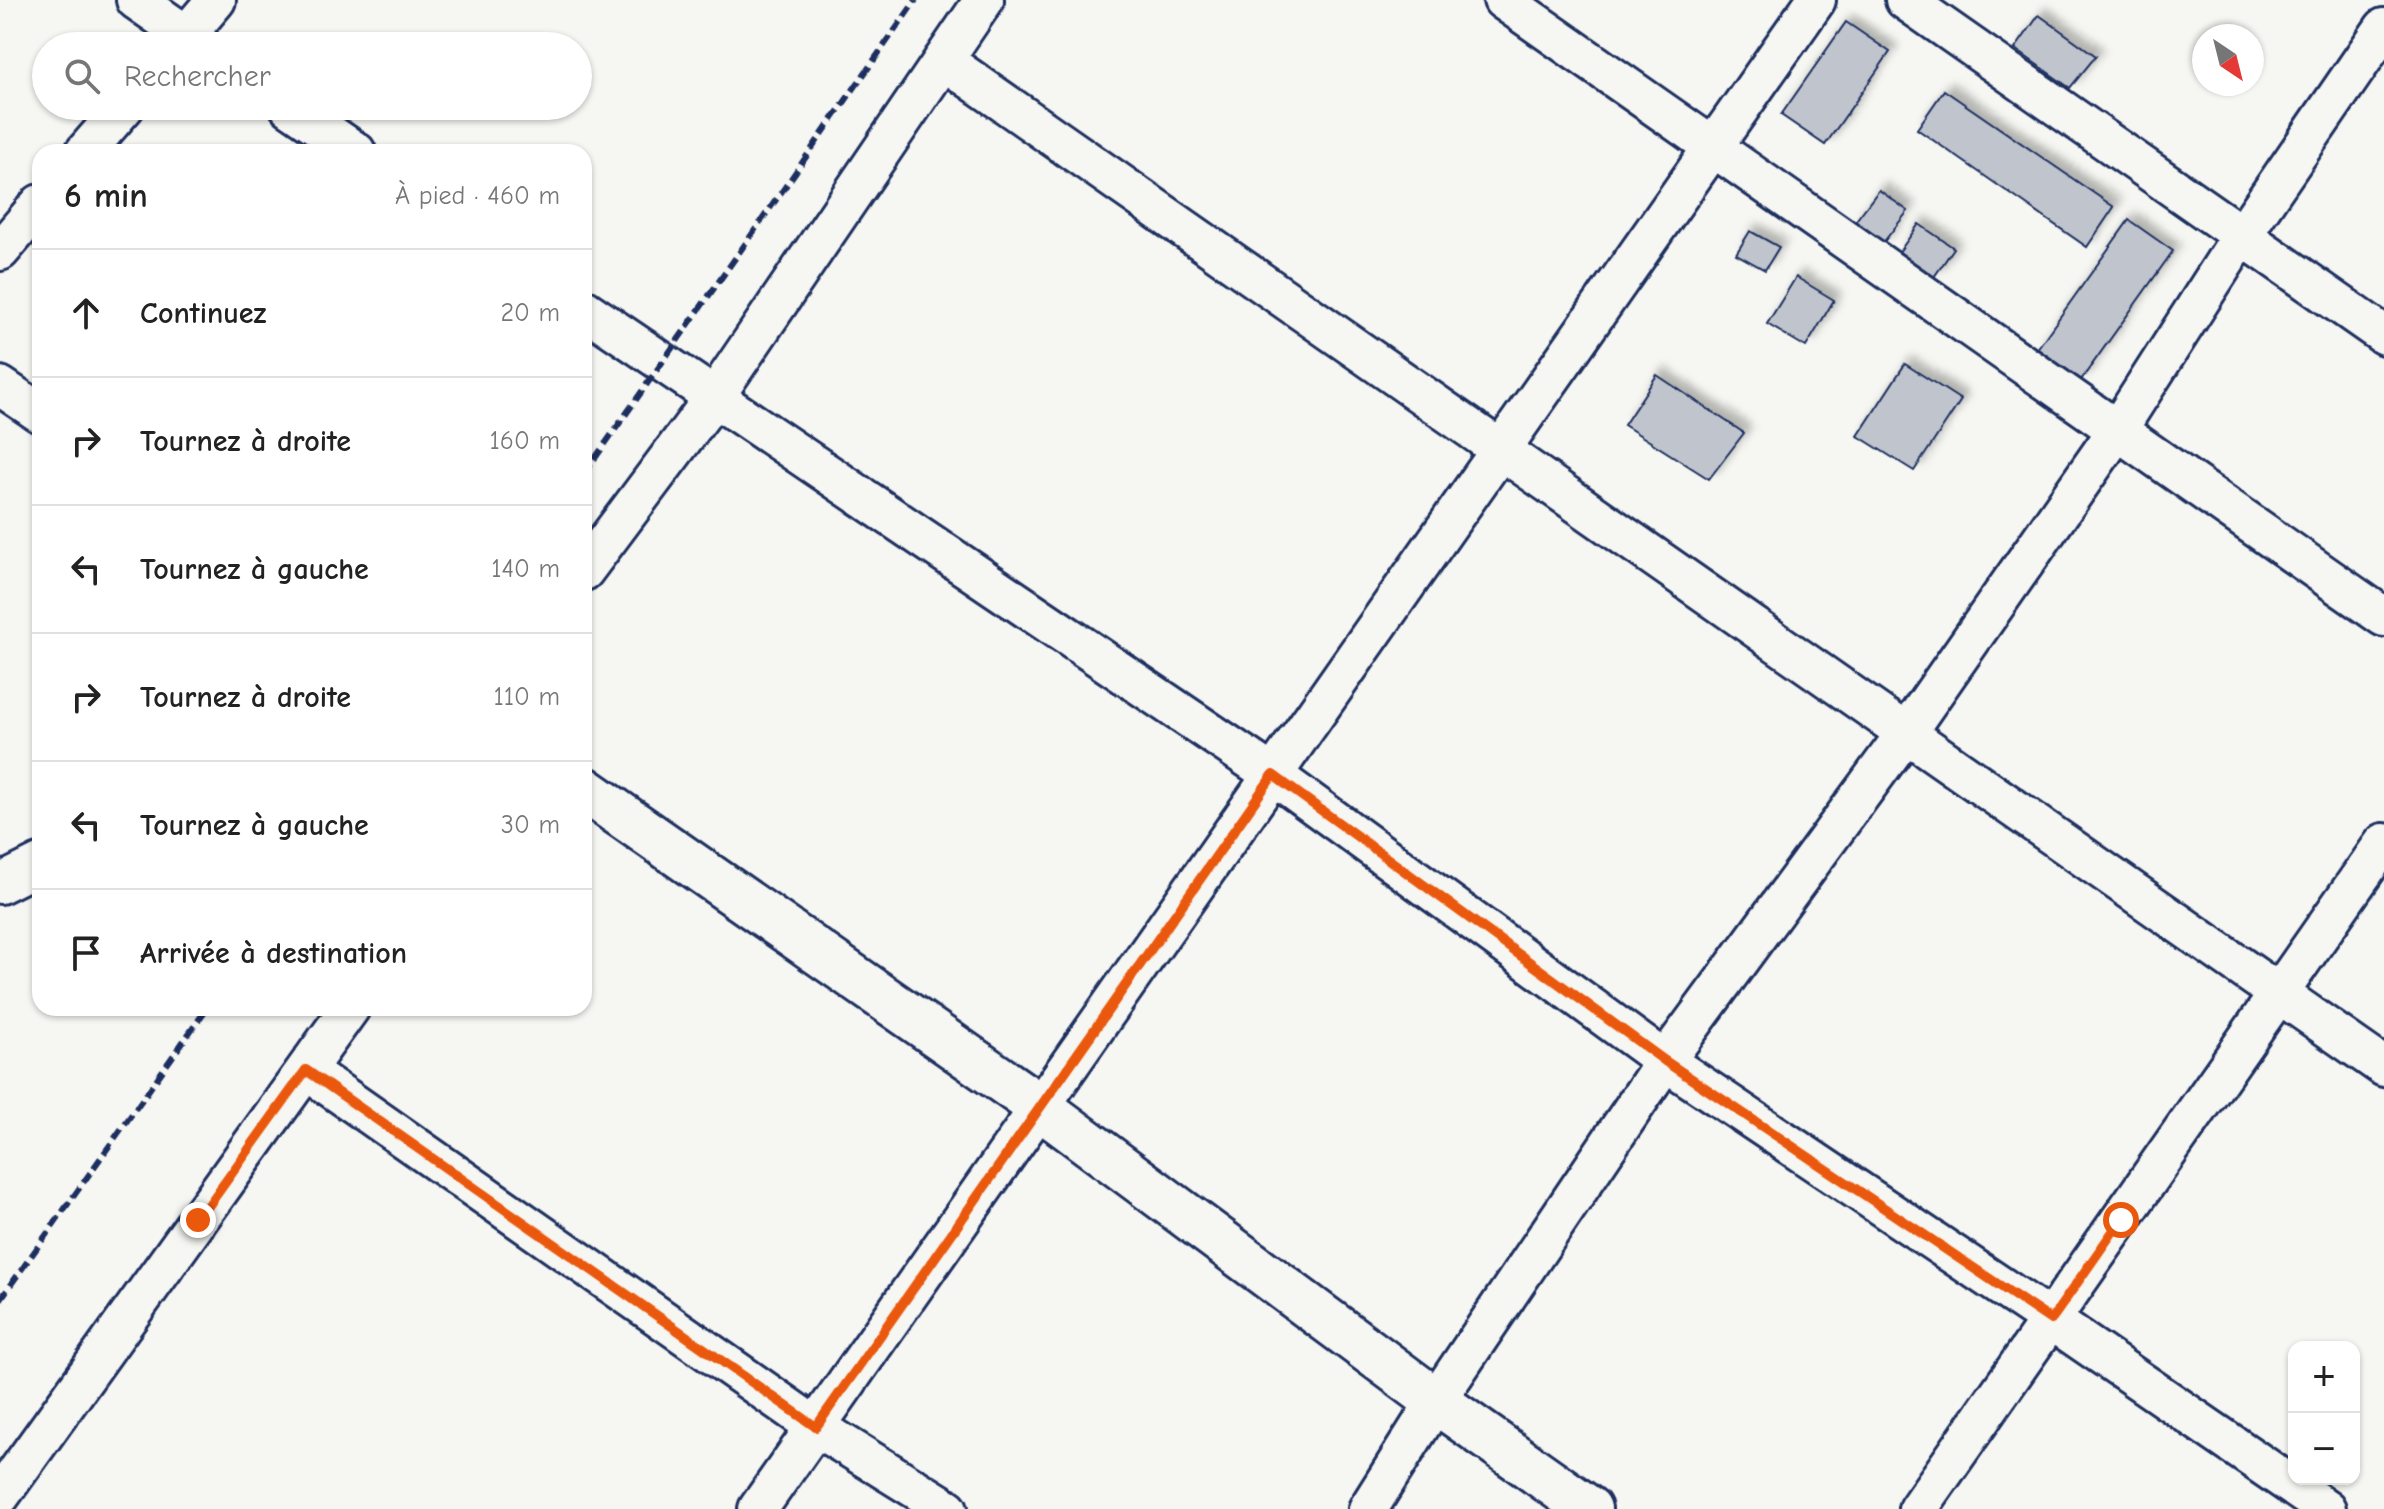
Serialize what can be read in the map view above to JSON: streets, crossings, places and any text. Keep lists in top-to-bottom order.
{
  "north": "bottom right",
  "page": {
    "search": "Rechercher",
    "heading": ["6 min", "À pied · 460 m"],
    "list": [
      ["Continuez", "20 m"],
      ["Tournez à droite", "160 m"],
      ["Tournez à gauche", "140 m"],
      ["Tournez à droite", "110 m"],
      ["Tournez à gauche", "30 m"],
      "Arrivée à destination"
    ],
    "map_buttons": ["+", "−"]
  }
}
